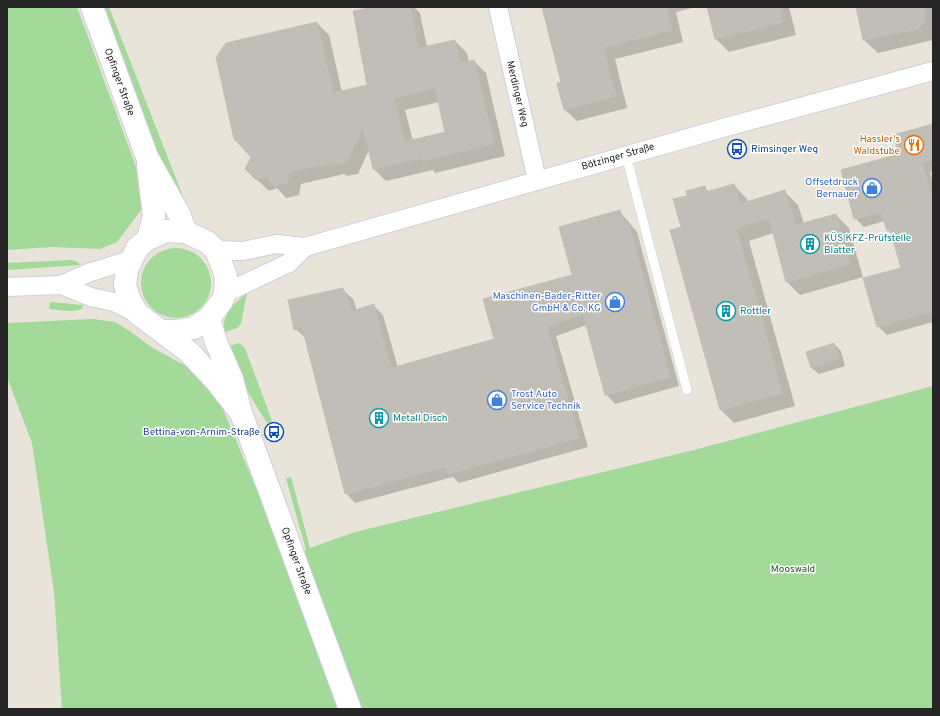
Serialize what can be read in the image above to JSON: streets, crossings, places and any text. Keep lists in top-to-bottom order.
{
  "streets": {
    "main road": ["Opfinger Straße"],
    "street": ["Merdinger Weg", "Bötzinger Straße"]
  },
  "crossings": [
    ["Opfinger Straße", "Bötzinger Straße"],
    ["Merdinger Weg", "Bötzinger Straße"]
  ],
  "parks": ["Mooswald"],
  "places": {
    "restaurant": ["Hassler's Waldstube"],
    "bus stop": ["Rimsinger Weg", "Bettina-von-Arnim-Straße"],
    "shop": ["Offsetdruck Bernauer", "Maschinen-Bader-Ritter GmbH & Co. KG", "Trost Auto Service Technik"],
    "building": ["KÜS KFZ-Prüfstelle Blatter", "Rottler", "Metall Disch"]
  }
}
